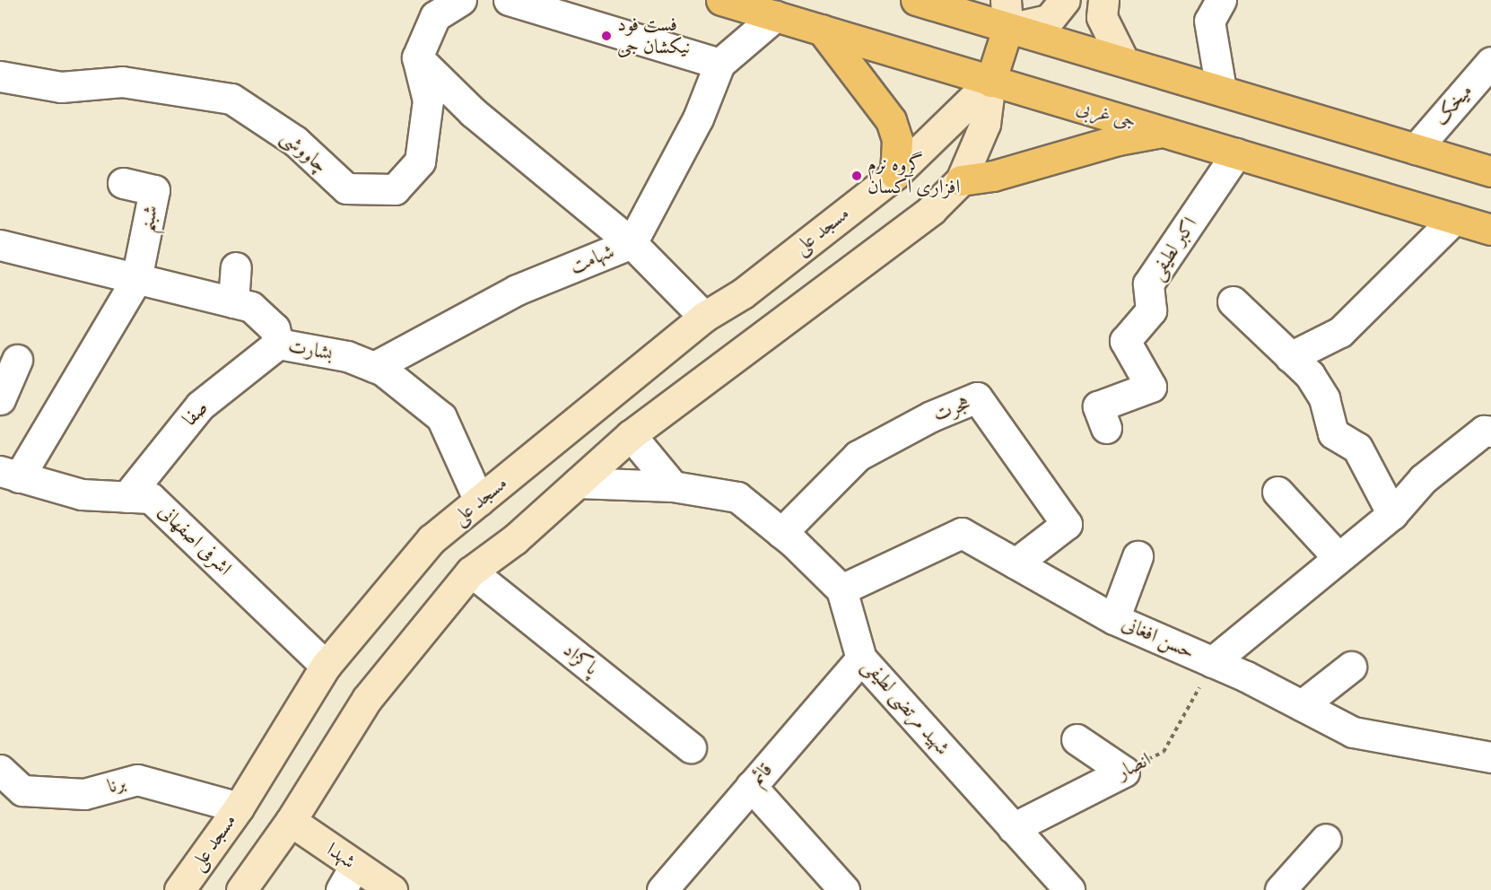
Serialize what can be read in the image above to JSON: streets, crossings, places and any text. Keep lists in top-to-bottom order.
{
  "streets": {
    "main road": ["جی غربی", "مسجد علی", "شهدا"],
    "street": [
      "میخک",
      "چاووشی",
      "شبنم",
      "اکبر لطیفی",
      "شهامت",
      "بشارت",
      "هجرت",
      "صفا",
      "اشرفی اصفهانی",
      "حسن افغانی",
      "پاکزاد",
      "شهید مرتضی لطیفی",
      "انصار",
      "قائم",
      "برنا"
    ]
  },
  "crossings": [
    ["جی غربی", "مسجد علی"],
    ["جی غربی", "اکبر لطیفی"],
    ["شبنم", "بشارت"],
    ["مسجد علی", "بشارت"],
    ["مسجد علی", "اشرفی اصفهانی"],
    ["مسجد علی", "برنا"],
    ["شهامت", "بشارت"],
    ["بشارت", "صفا"],
    ["هجرت", "حسن افغانی"],
    ["صفا", "اشرفی اصفهانی"],
    ["حسن افغانی", "شهید مرتضی لطیفی"],
    ["حسن افغانی", "انصار"],
    ["شهید مرتضی لطیفی", "انصار"],
    ["شهید مرتضی لطیفی", "قائم"]
  ],
  "places": ["فست فود نیکشان جی", "گروه نرم افزاری آکسان"]
}
